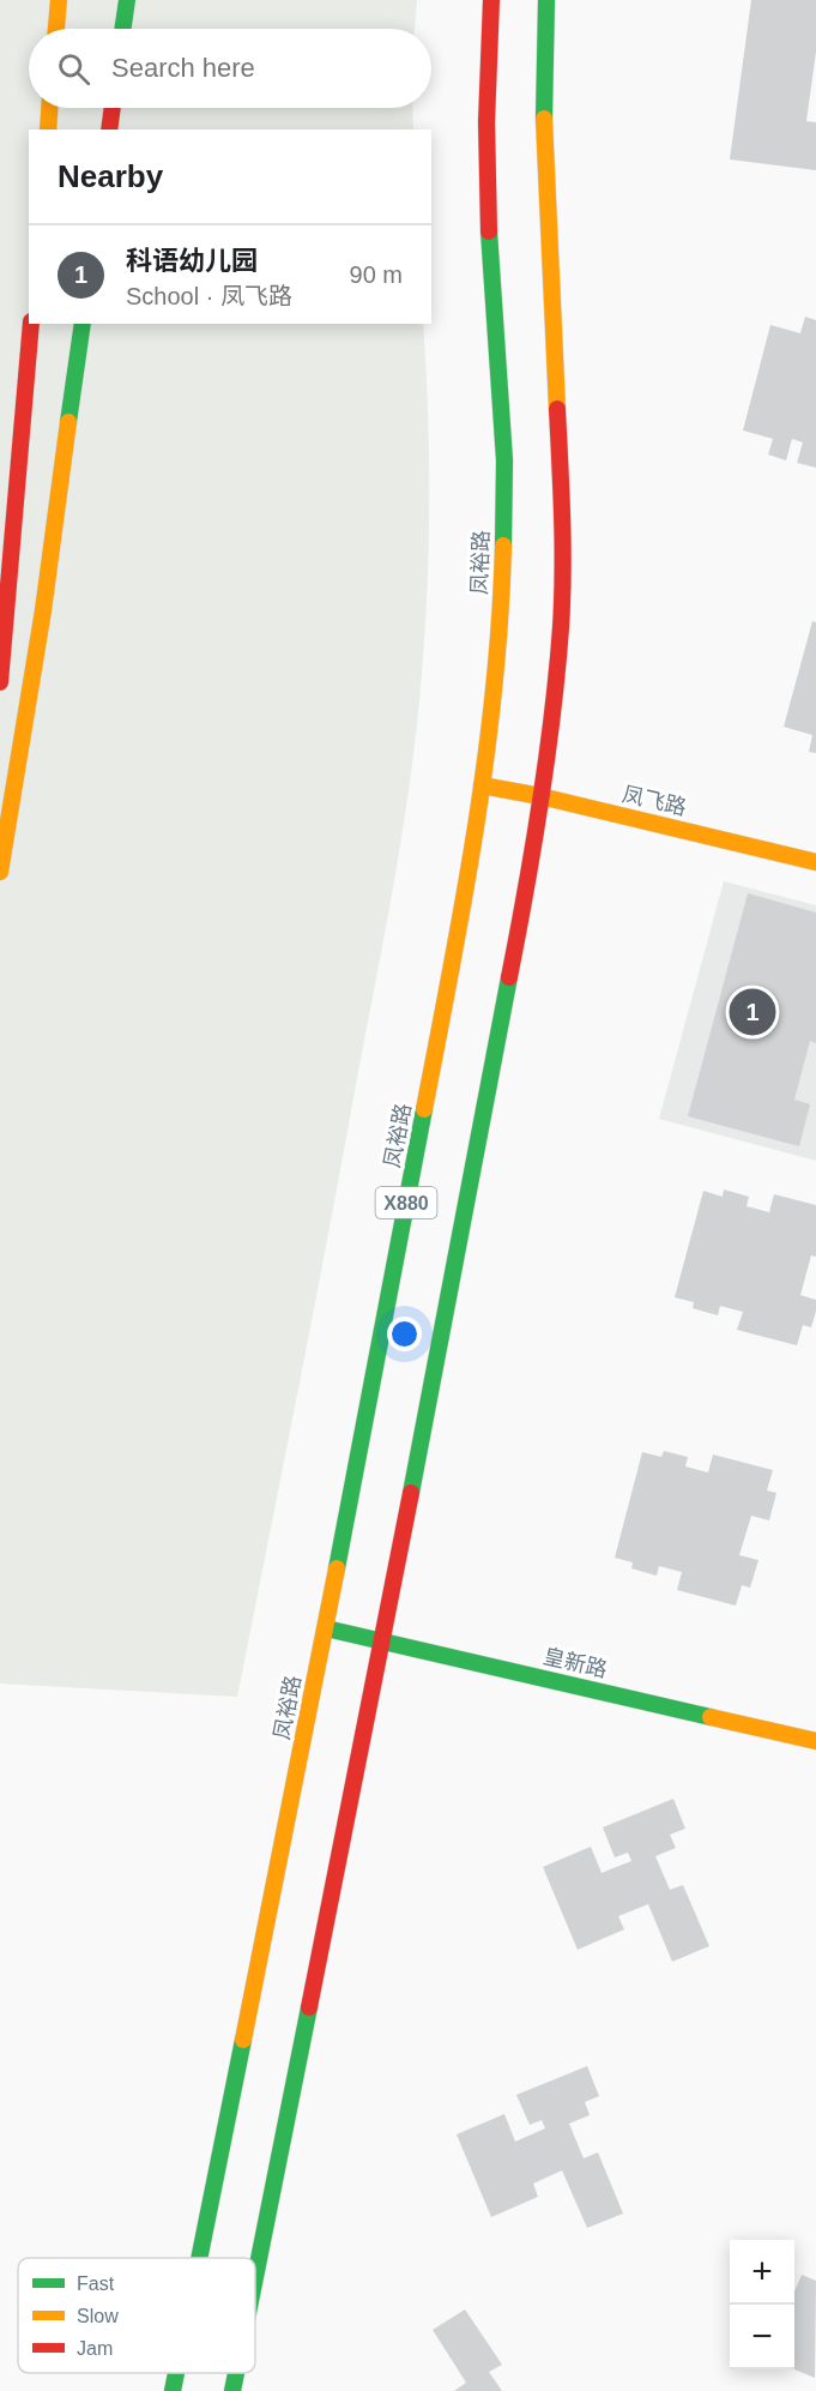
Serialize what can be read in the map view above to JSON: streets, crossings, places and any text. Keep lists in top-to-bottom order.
{
  "streets": {
    "main road": [
      "凤裕路",
      "凤飞路",
      "X880",
      "皇新路"
    ]
  },
  "crossings": [
    ["凤裕路", "凤飞路"],
    ["凤裕路", "皇新路"],
    ["凤飞路", "X880"],
    ["X880", "皇新路"]
  ],
  "legend": ["Fast", "Slow", "Jam"],
  "page": {
    "search": "Search here",
    "heading": "Nearby",
    "list": [
      {
        "mark": "1",
        "name": "科语幼儿园",
        "note": "School · 凤飞路",
        "value": "90 m"
      }
    ],
    "pins": "1",
    "map_buttons": ["+", "−"]
  }
}
